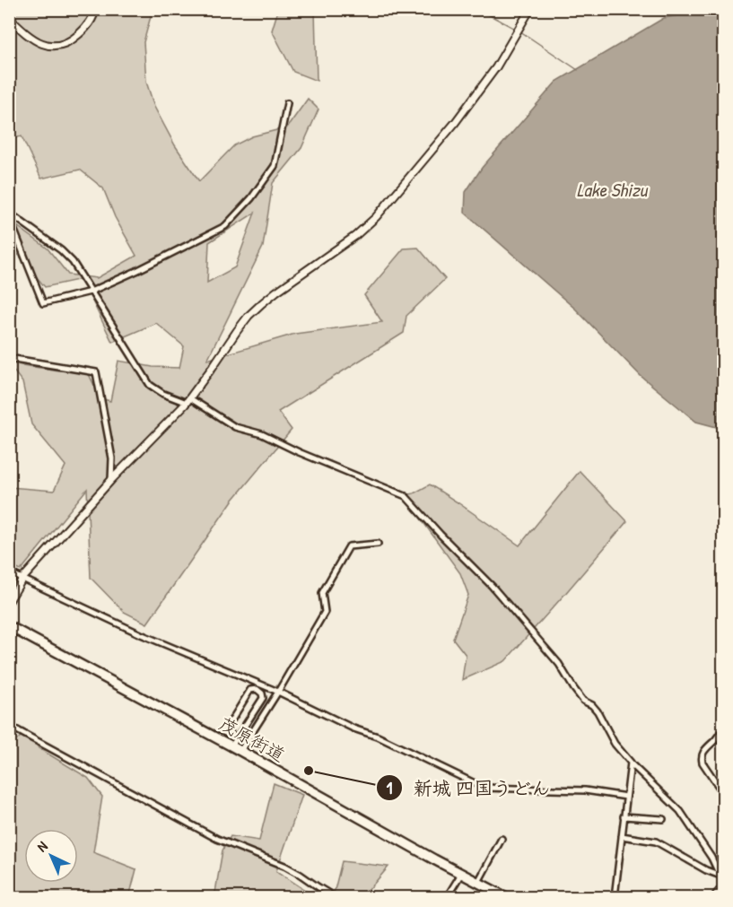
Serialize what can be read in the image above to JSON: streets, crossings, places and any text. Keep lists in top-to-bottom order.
{
  "streets": {
    "main road": ["茂原街道"]
  },
  "water": ["Lake Shizu"],
  "places": ["新城 四国うどん"],
  "north": "top left"
}
